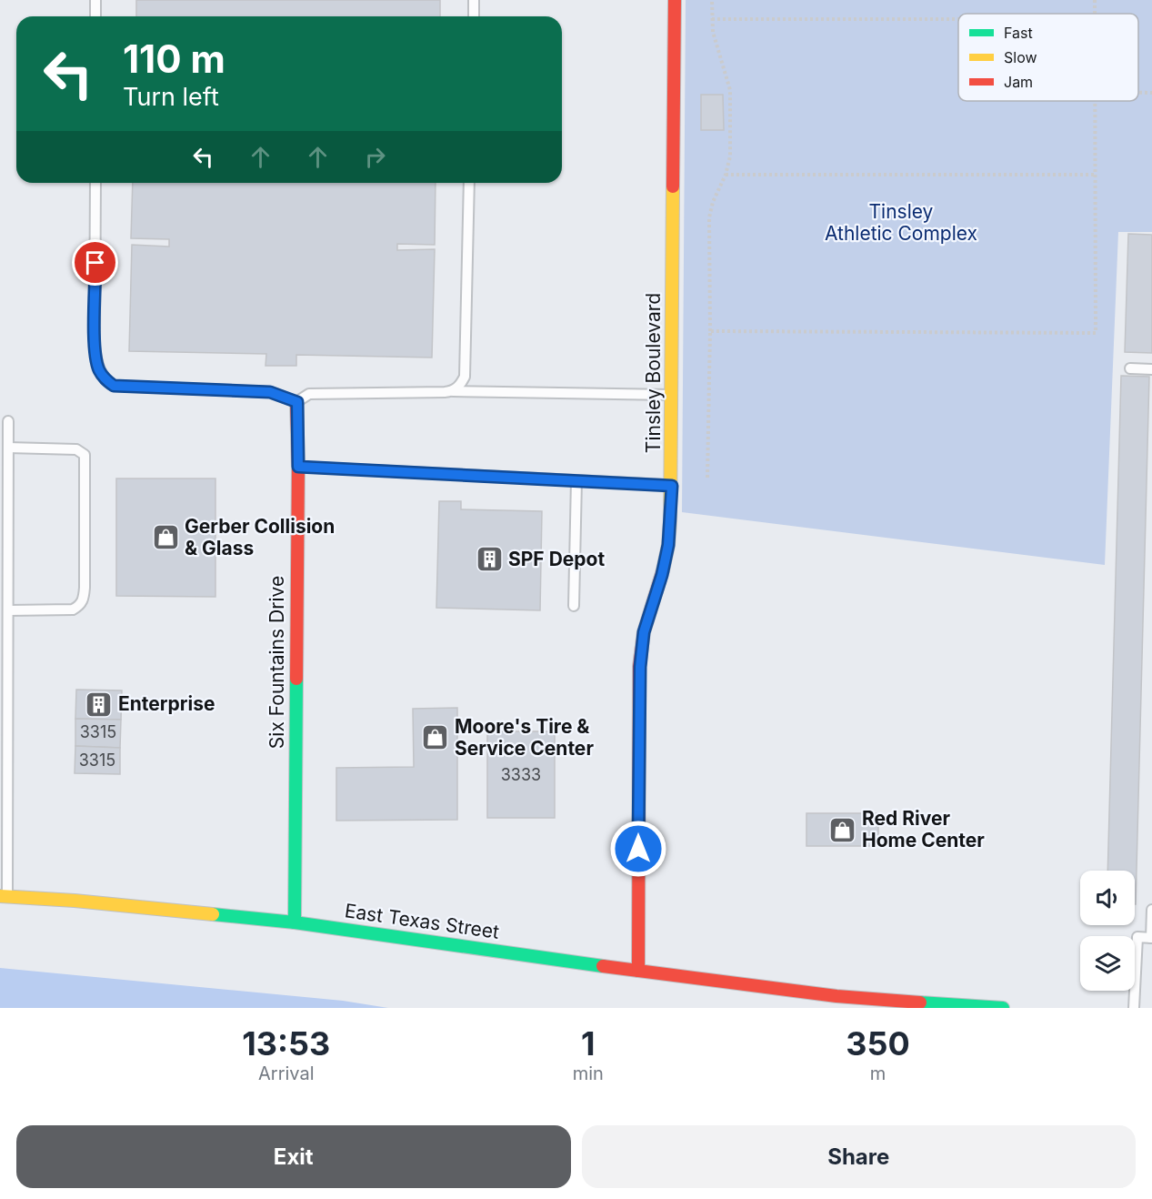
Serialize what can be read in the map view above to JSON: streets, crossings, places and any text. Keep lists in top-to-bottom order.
{
  "streets": {
    "street": ["Tinsley Boulevard", "Six Fountains Drive", "East Texas Street"]
  },
  "crossings": [
    ["Tinsley Boulevard", "East Texas Street"],
    ["Six Fountains Drive", "East Texas Street"]
  ],
  "parks": ["Tinsley Athletic Complex"],
  "places": {
    "shop": ["Gerber Collision & Glass", "Moore's Tire & Service Center", "Red River Home Center"],
    "building": ["SPF Depot", "Enterprise"]
  },
  "house_numbers": ["3315", "3315", "3333"],
  "legend": ["Fast", "Slow", "Jam"],
  "page": {
    "turn": ["110 m", "Turn left"],
    "eta": [
      "13:53",
      "Arrival",
      "1",
      "min",
      "350",
      "m"
    ],
    "buttons": ["Exit", "Share"]
  }
}
